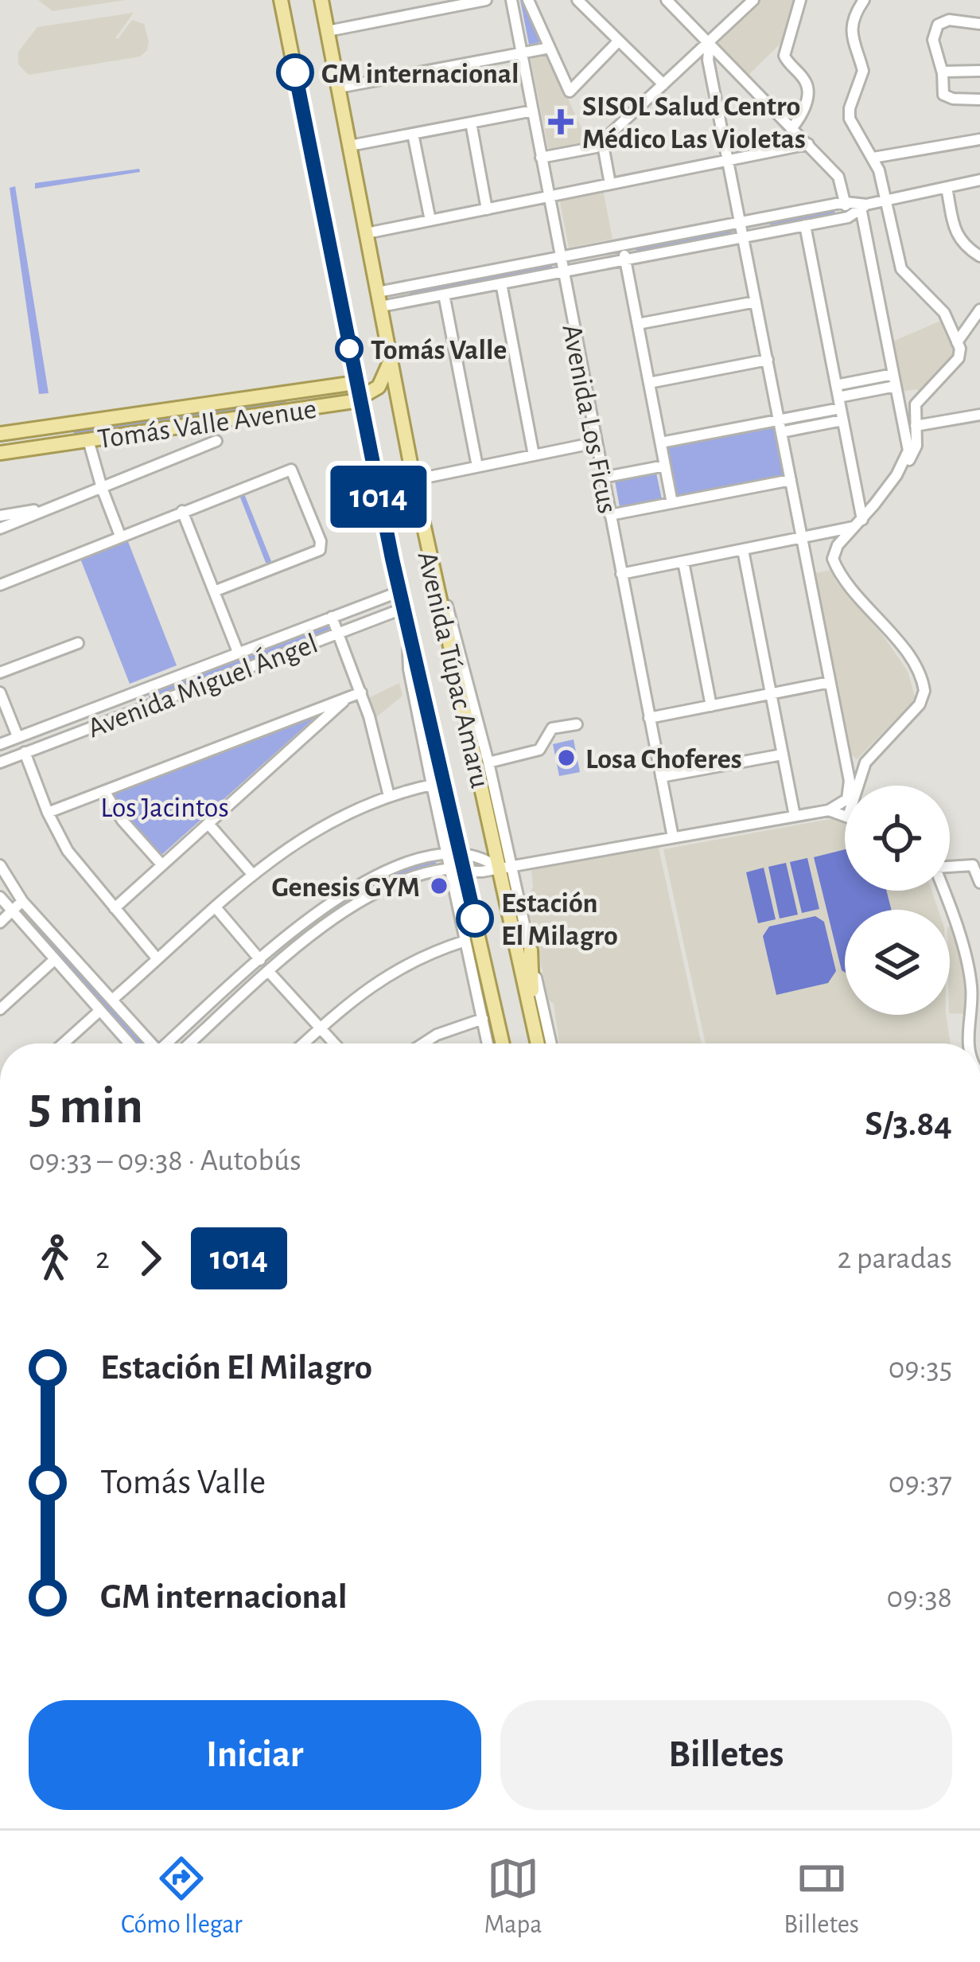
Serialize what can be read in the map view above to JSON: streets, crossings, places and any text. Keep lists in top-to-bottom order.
{
  "streets": {
    "main road": ["Tomás Valle Avenue", "Avenida Túpac Amaru"],
    "street": ["Avenida Los Ficus", "Avenida Miguel Ángel"]
  },
  "crossings": [
    ["Tomás Valle Avenue", "Avenida Túpac Amaru"],
    ["Avenida Túpac Amaru", "Avenida Miguel Ángel"]
  ],
  "parks": ["Los Jacintos"],
  "places": {
    "other": [
      "GM internacional",
      "Tomás Valle",
      "Losa Choferes",
      "Genesis GYM",
      "Estación El Milagro"
    ],
    "health": ["SISOL Salud Centro Médico Las Violetas"]
  },
  "lines": ["bus line 1014"],
  "page": {
    "on_map": "1014",
    "heading": ["5 min", "09:33 – 09:38 · Autobús", "S/3.84"],
    "legs": ["2", "1014", "2 paradas"],
    "list": [
      {
        "name": "Estación El Milagro",
        "value": "09:35"
      },
      {
        "name": "Tomás Valle",
        "value": "09:37"
      },
      {
        "name": "GM internacional",
        "value": "09:38"
      }
    ],
    "buttons": ["Iniciar", "Billetes"],
    "tabs": ["Cómo llegar", "Mapa", "Billetes"]
  }
}
